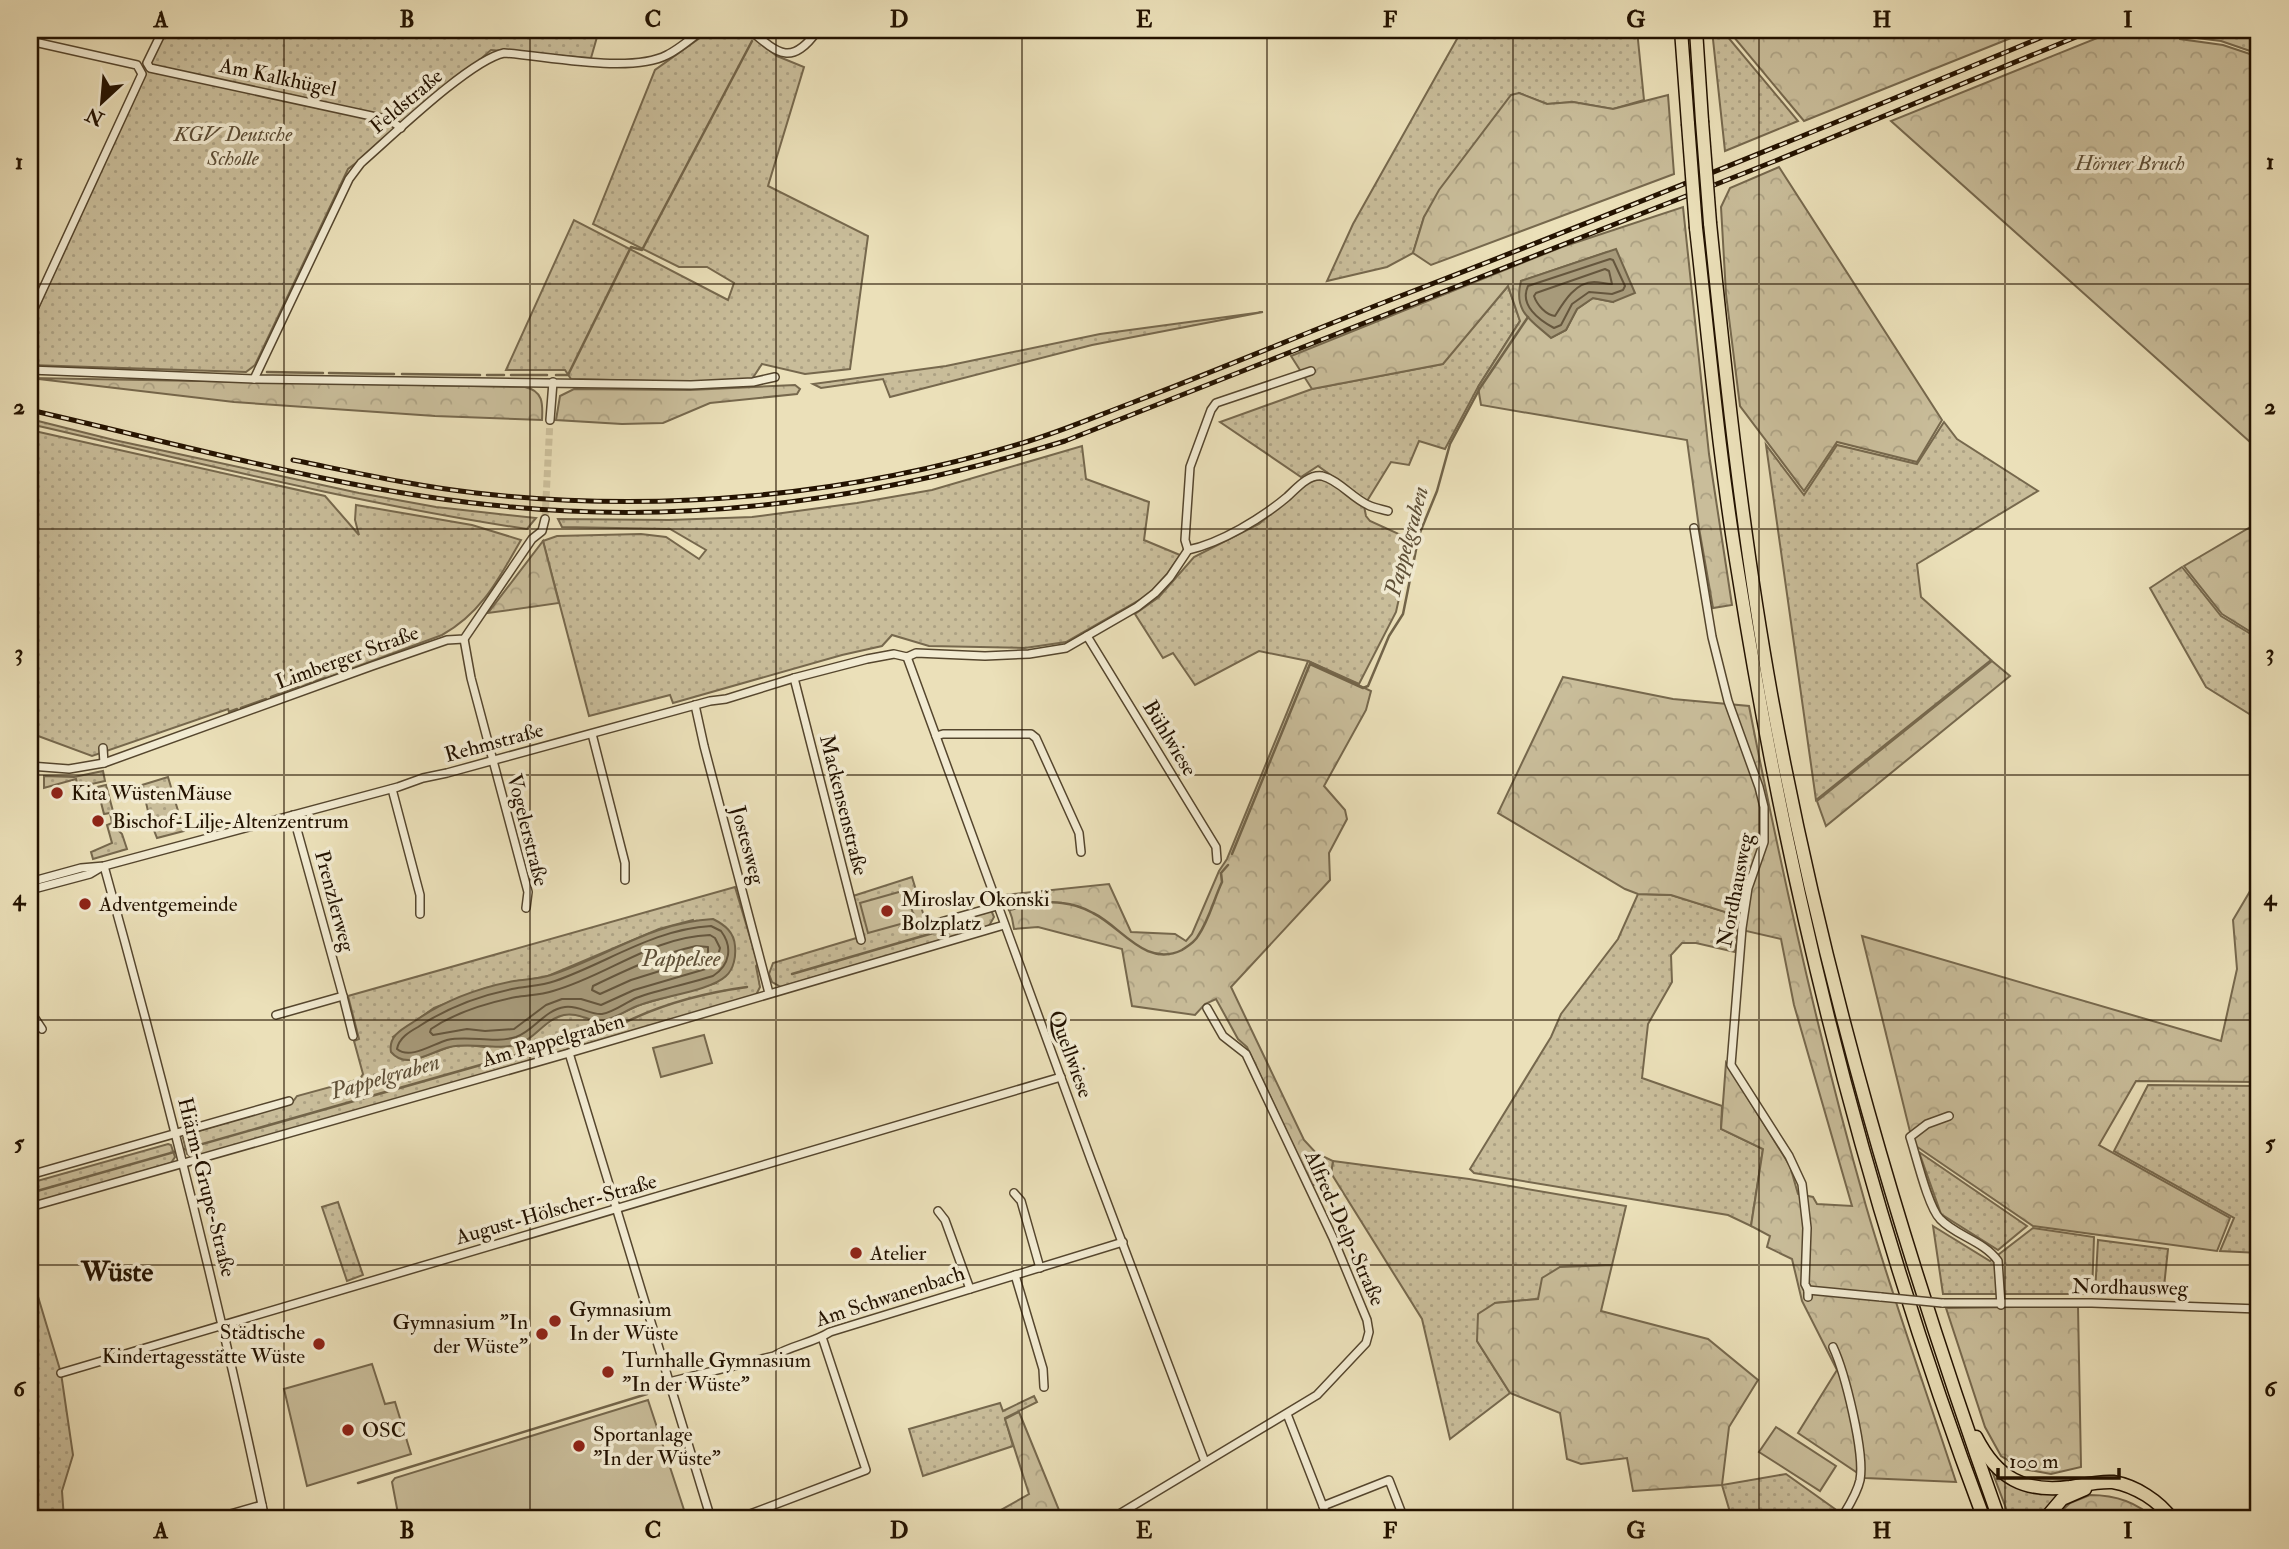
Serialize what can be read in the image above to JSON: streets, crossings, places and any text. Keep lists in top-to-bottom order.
{
  "streets": {
    "street": [
      "Am Kalkhügel",
      "Feldstraße",
      "Limberger Straße",
      "Bühlwiese",
      "Rehmstraße",
      "Mackensenstraße",
      "Vogelerstraße",
      "Jostesweg",
      "Nordhausweg",
      "Prenzlerweg",
      "Am Pappelgraben",
      "Quellwiese",
      "Hiärm-Grupe-Straße",
      "August-Hölscher-Straße",
      "Alfred-Delp-Straße",
      "Am Schwanenbach"
    ]
  },
  "crossings": [
    ["Am Kalkhügel", "Feldstraße"],
    ["Limberger Straße", "Vogelerstraße"],
    ["Rehmstraße", "Mackensenstraße"],
    ["Rehmstraße", "Vogelerstraße"],
    ["Rehmstraße", "Jostesweg"],
    ["Rehmstraße", "Prenzlerweg"],
    ["Rehmstraße", "Quellwiese"],
    ["Rehmstraße", "Hiärm-Grupe-Straße"],
    ["Jostesweg", "Am Pappelgraben"],
    ["Am Pappelgraben", "Quellwiese"],
    ["Am Pappelgraben", "Hiärm-Grupe-Straße"],
    ["Quellwiese", "August-Hölscher-Straße"],
    ["Quellwiese", "Alfred-Delp-Straße"],
    ["Quellwiese", "Am Schwanenbach"],
    ["Hiärm-Grupe-Straße", "August-Hölscher-Straße"]
  ],
  "districts": ["Wüste"],
  "water": ["Pappelgraben", "Pappelsee"],
  "parks": ["KGV Deutsche Scholle", "Hörner Bruch"],
  "places": [
    "Kita WüstenMäuse",
    "Bischof-Lilje-Altenzentrum",
    "Adventgemeinde",
    "Miroslav Okonski Bolzplatz",
    "Atelier",
    "Gymnasium In der Wüste",
    "Gymnasium \"In der Wüste\"",
    "Städtische Kindertagesstätte Wüste",
    "Turnhalle Gymnasium \"In der Wüste\"",
    "OSC",
    "Sportanlage \"In der Wüste\""
  ],
  "scale_bar": "100 m",
  "north": "bottom left",
  "grid": {
    "columns": [
      "A",
      "B",
      "C",
      "D",
      "E",
      "F",
      "G",
      "H",
      "I"
    ],
    "rows": [
      "1",
      "2",
      "3",
      "4",
      "5",
      "6"
    ]
  }
}
